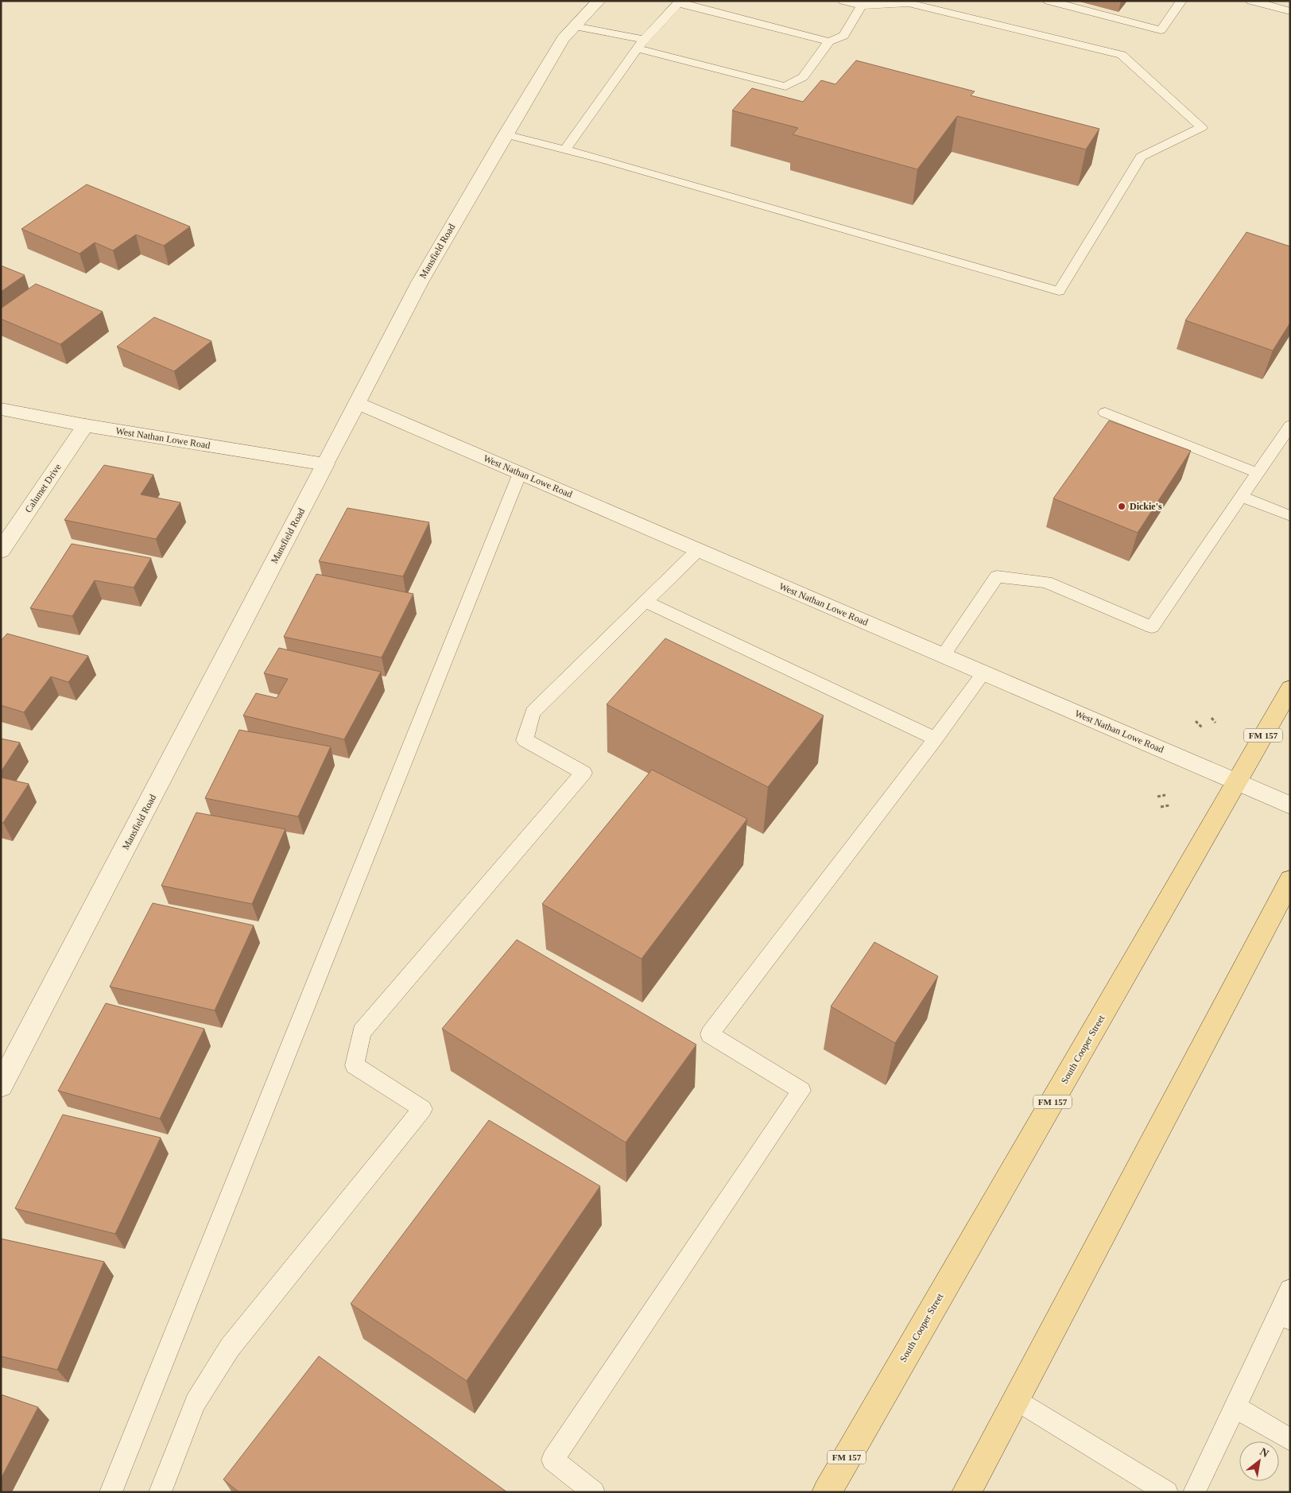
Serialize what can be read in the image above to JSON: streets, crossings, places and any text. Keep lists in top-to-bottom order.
{
  "streets": {
    "main road": ["FM 157", "South Cooper Street"],
    "street": ["Mansfield Road", "West Nathan Lowe Road", "Calumet Drive"]
  },
  "crossings": [
    ["Mansfield Road", "West Nathan Lowe Road"],
    ["West Nathan Lowe Road", "Calumet Drive"],
    ["West Nathan Lowe Road", "South Cooper Street"]
  ],
  "places": ["Dickie's"],
  "north": "top right"
}
